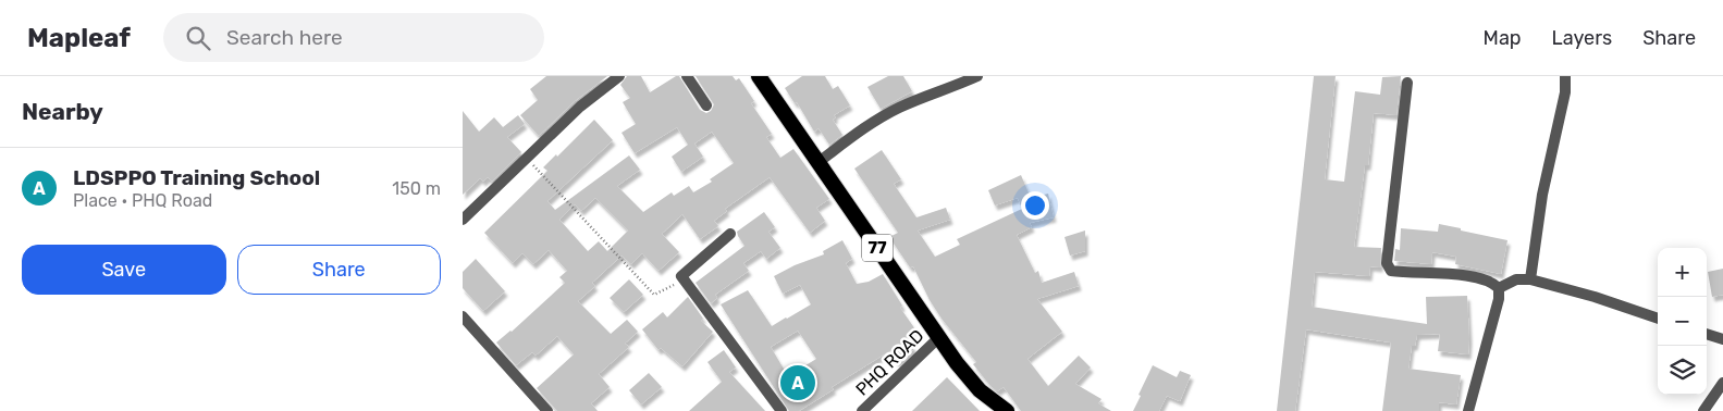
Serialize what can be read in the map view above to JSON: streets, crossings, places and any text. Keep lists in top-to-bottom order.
{
  "streets": {
    "highway": ["77"],
    "street": ["PHQ ROAD"]
  },
  "crossings": [
    ["77", "PHQ ROAD"]
  ],
  "page": {
    "header": "Mapleaf",
    "search": "Search here",
    "nav": ["Map", "Layers", "Share"],
    "heading": "Nearby",
    "list": [
      {
        "mark": "A",
        "name": "LDSPPO Training School",
        "note": "Place · PHQ Road",
        "value": "150 m"
      }
    ],
    "buttons": ["Save", "Share"],
    "map_buttons": ["+", "−"],
    "pins": "A"
  }
}
